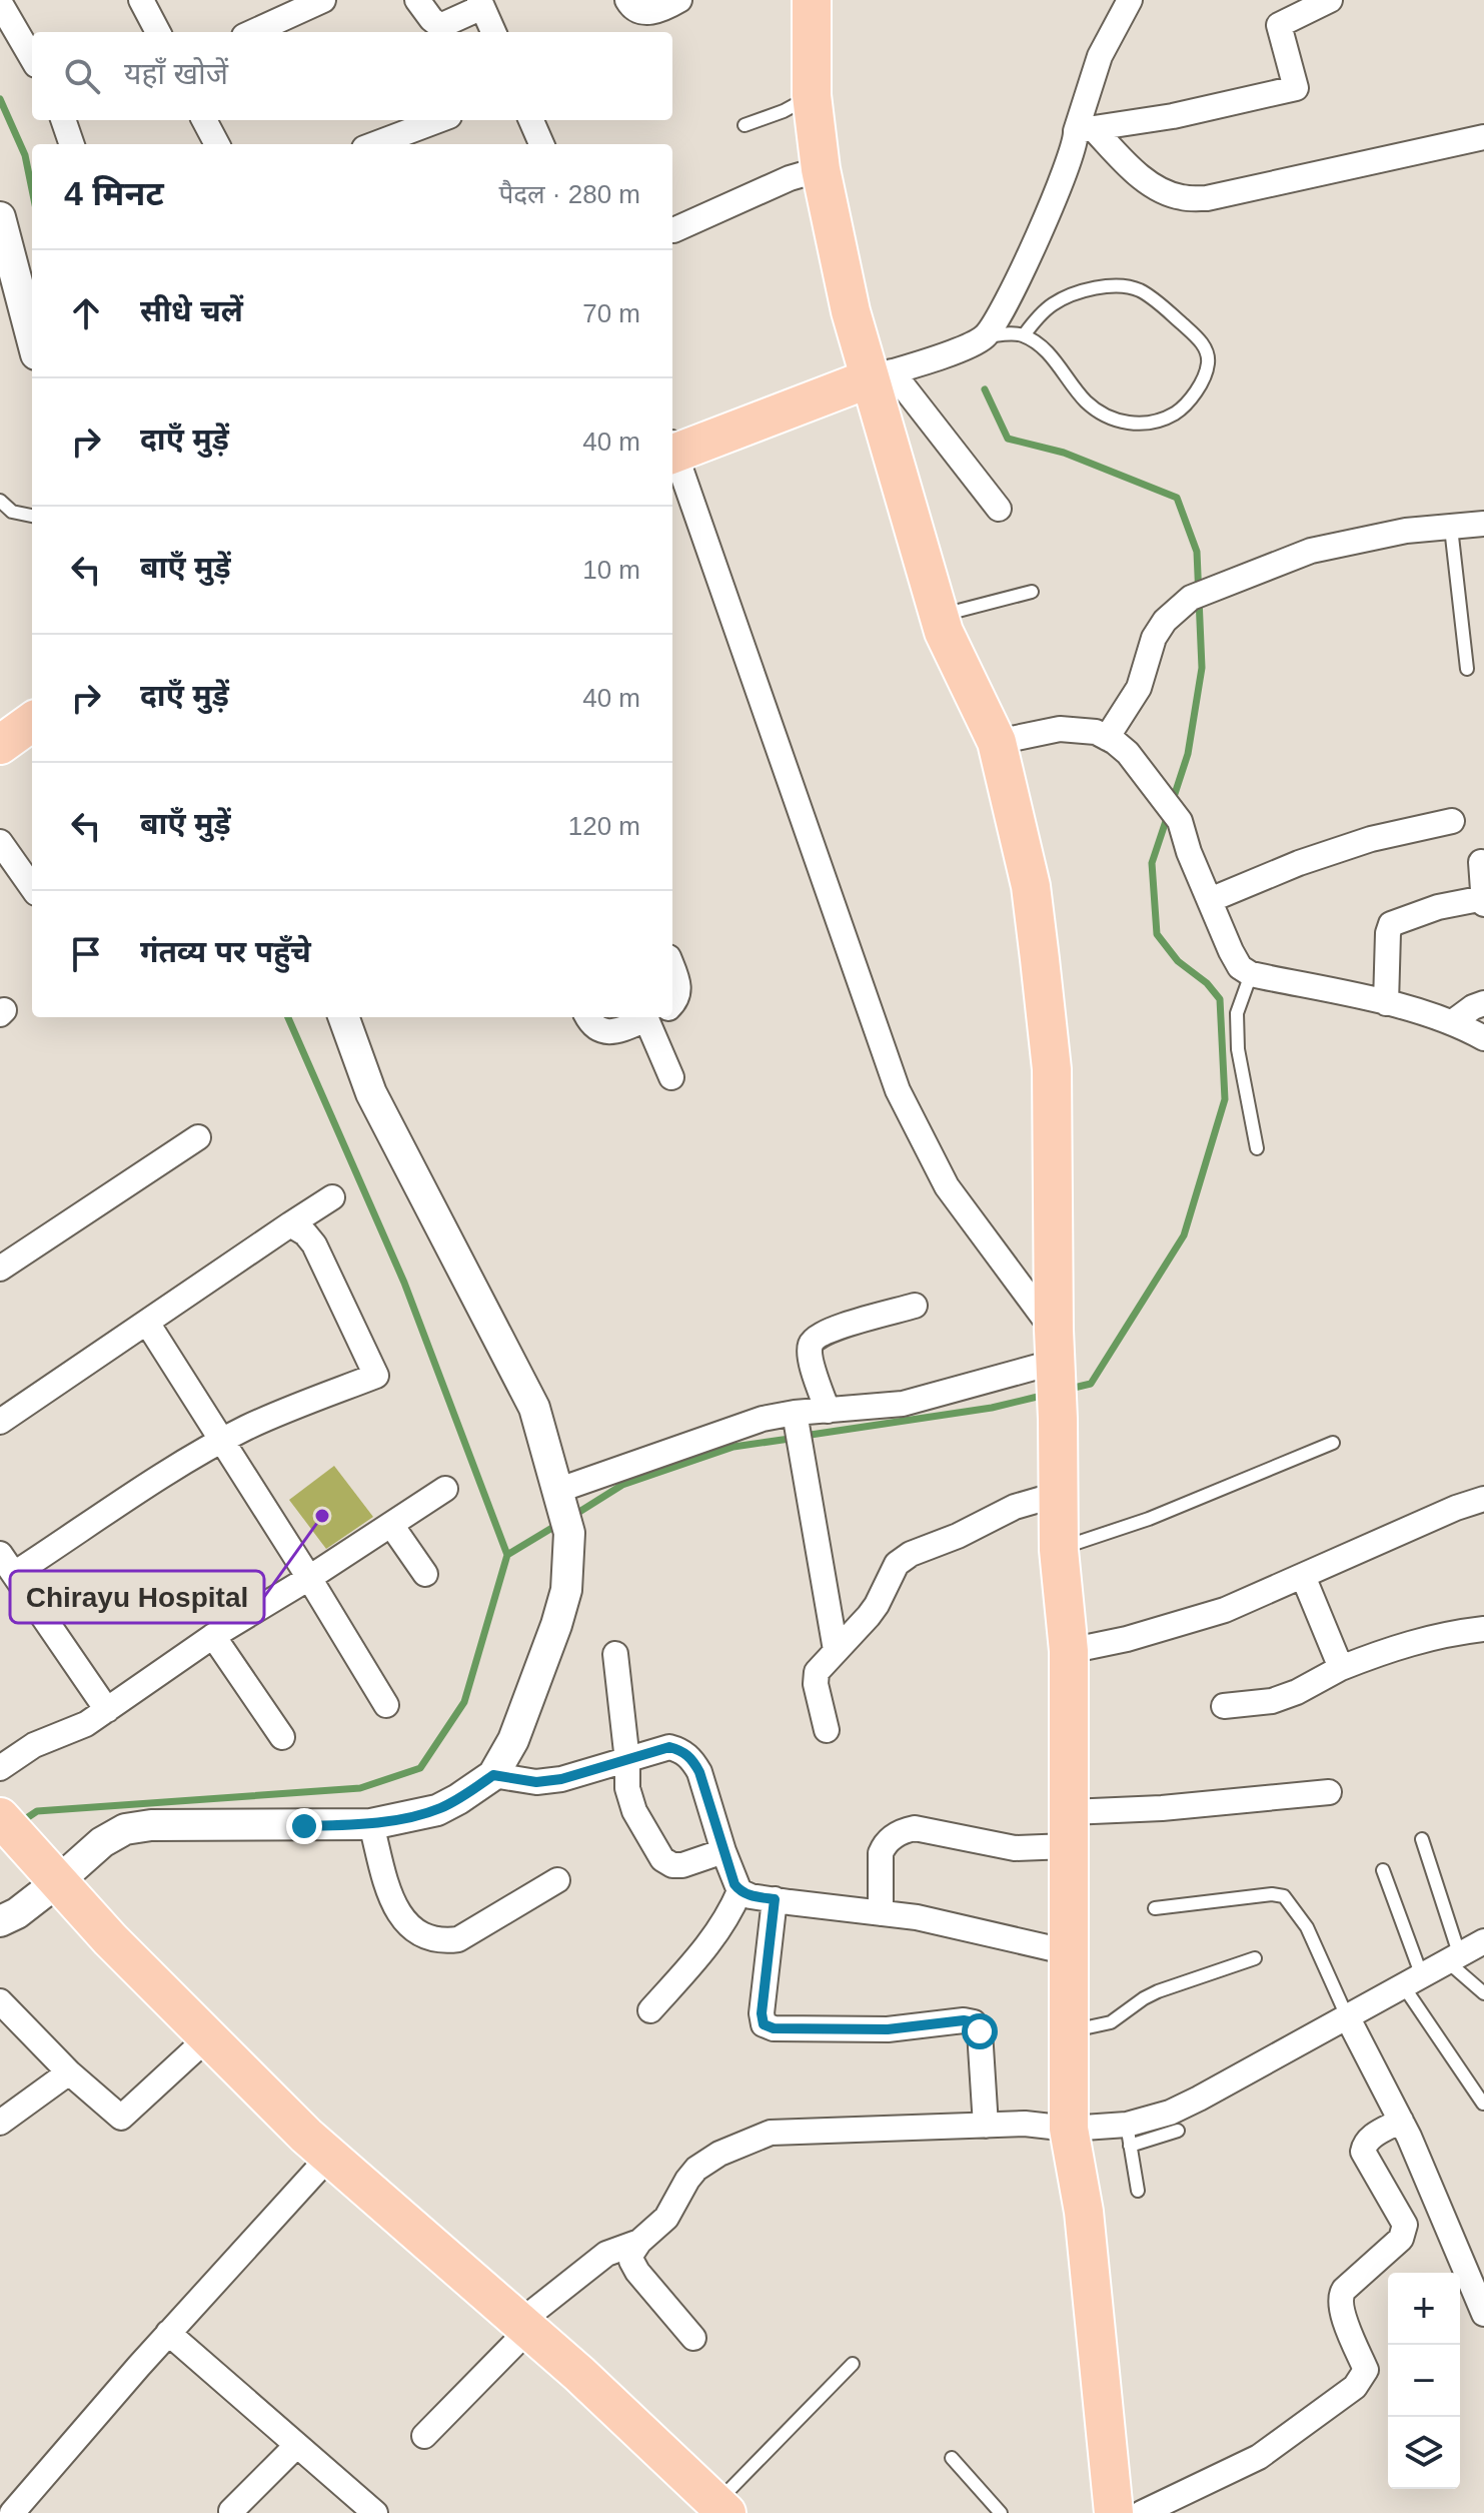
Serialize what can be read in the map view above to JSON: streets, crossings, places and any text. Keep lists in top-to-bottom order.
{
  "places": ["Chirayu Hospital"],
  "page": {
    "search": "यहाँ खोजें",
    "heading": ["4 मिनट", "पैदल · 280 m"],
    "list": [
      ["सीधे चलें", "70 m"],
      ["दाएँ मुड़ें", "40 m"],
      ["बाएँ मुड़ें", "10 m"],
      ["दाएँ मुड़ें", "40 m"],
      ["बाएँ मुड़ें", "120 m"],
      "गंतव्य पर पहुँचे"
    ],
    "map_buttons": ["+", "−"]
  }
}
